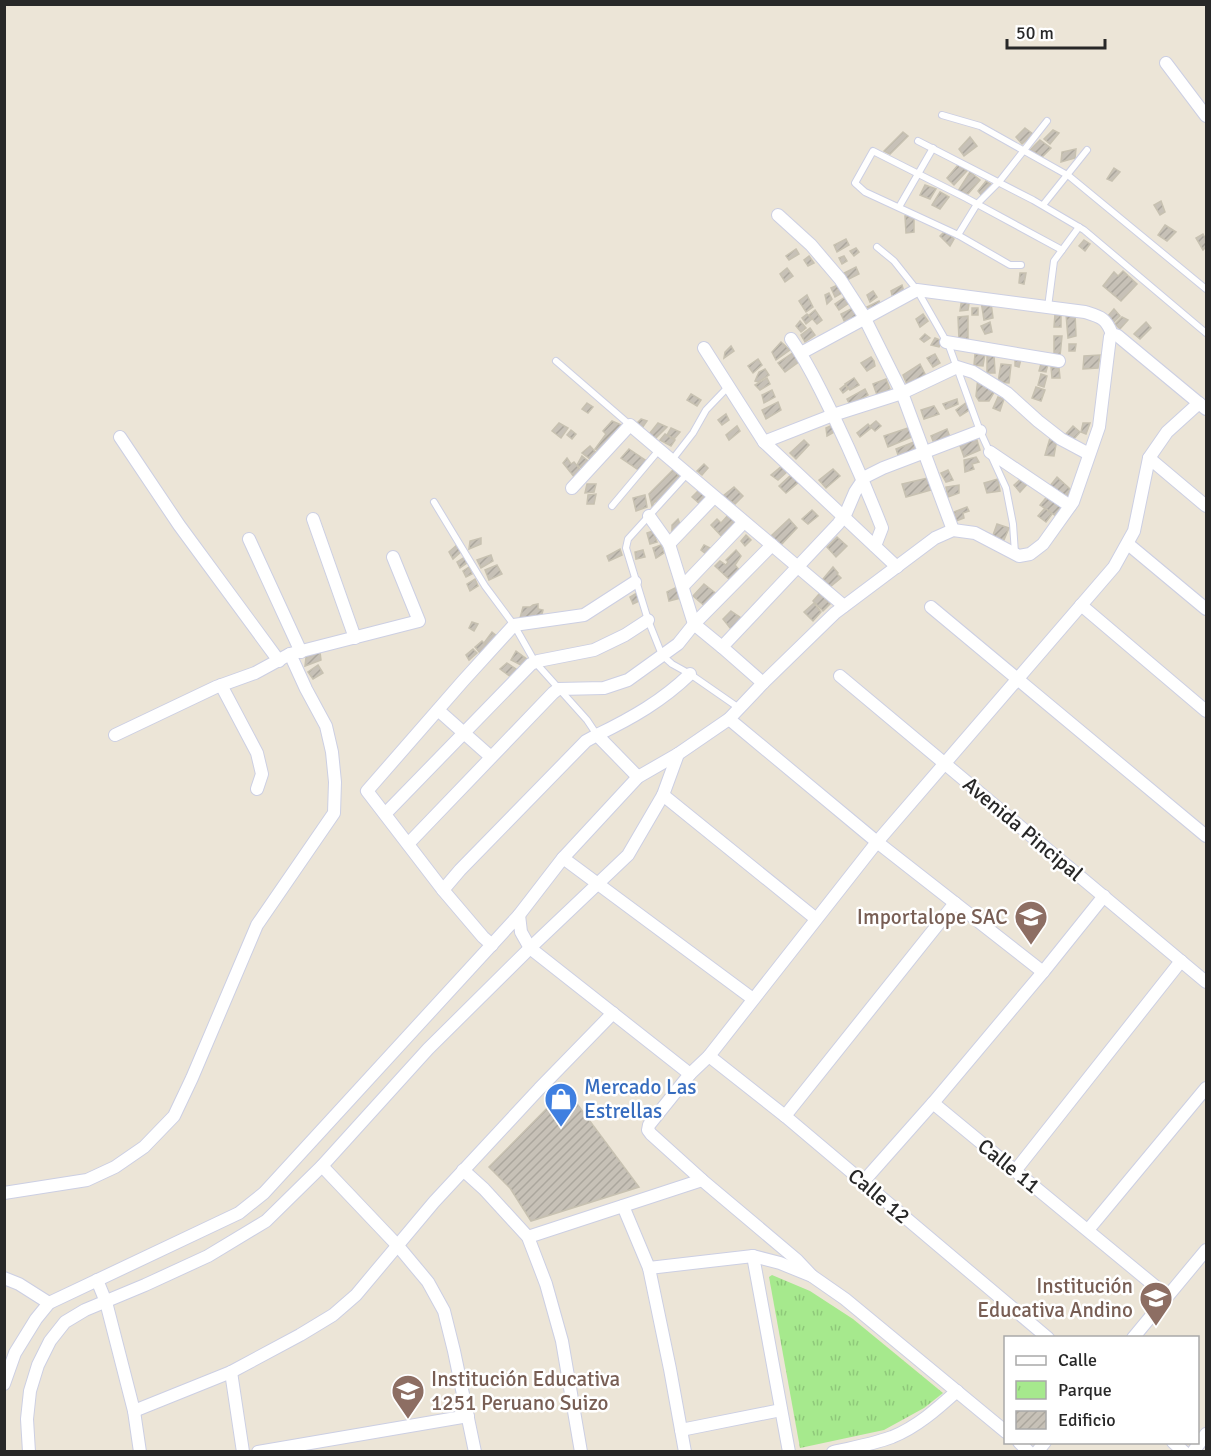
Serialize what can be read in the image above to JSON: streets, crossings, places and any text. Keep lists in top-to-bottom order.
{
  "streets": {
    "street": ["Avenida Pincipal", "Calle 11", "Calle 12"]
  },
  "places": {
    "school or university": ["Importalope SAC", "Institución Educativa Andino", "Institución Educativa 1251 Peruano Suizo"],
    "shop": ["Mercado Las Estrellas"]
  },
  "legend": ["Calle", "Parque", "Edificio"],
  "scale_bar": "50 m"
}
